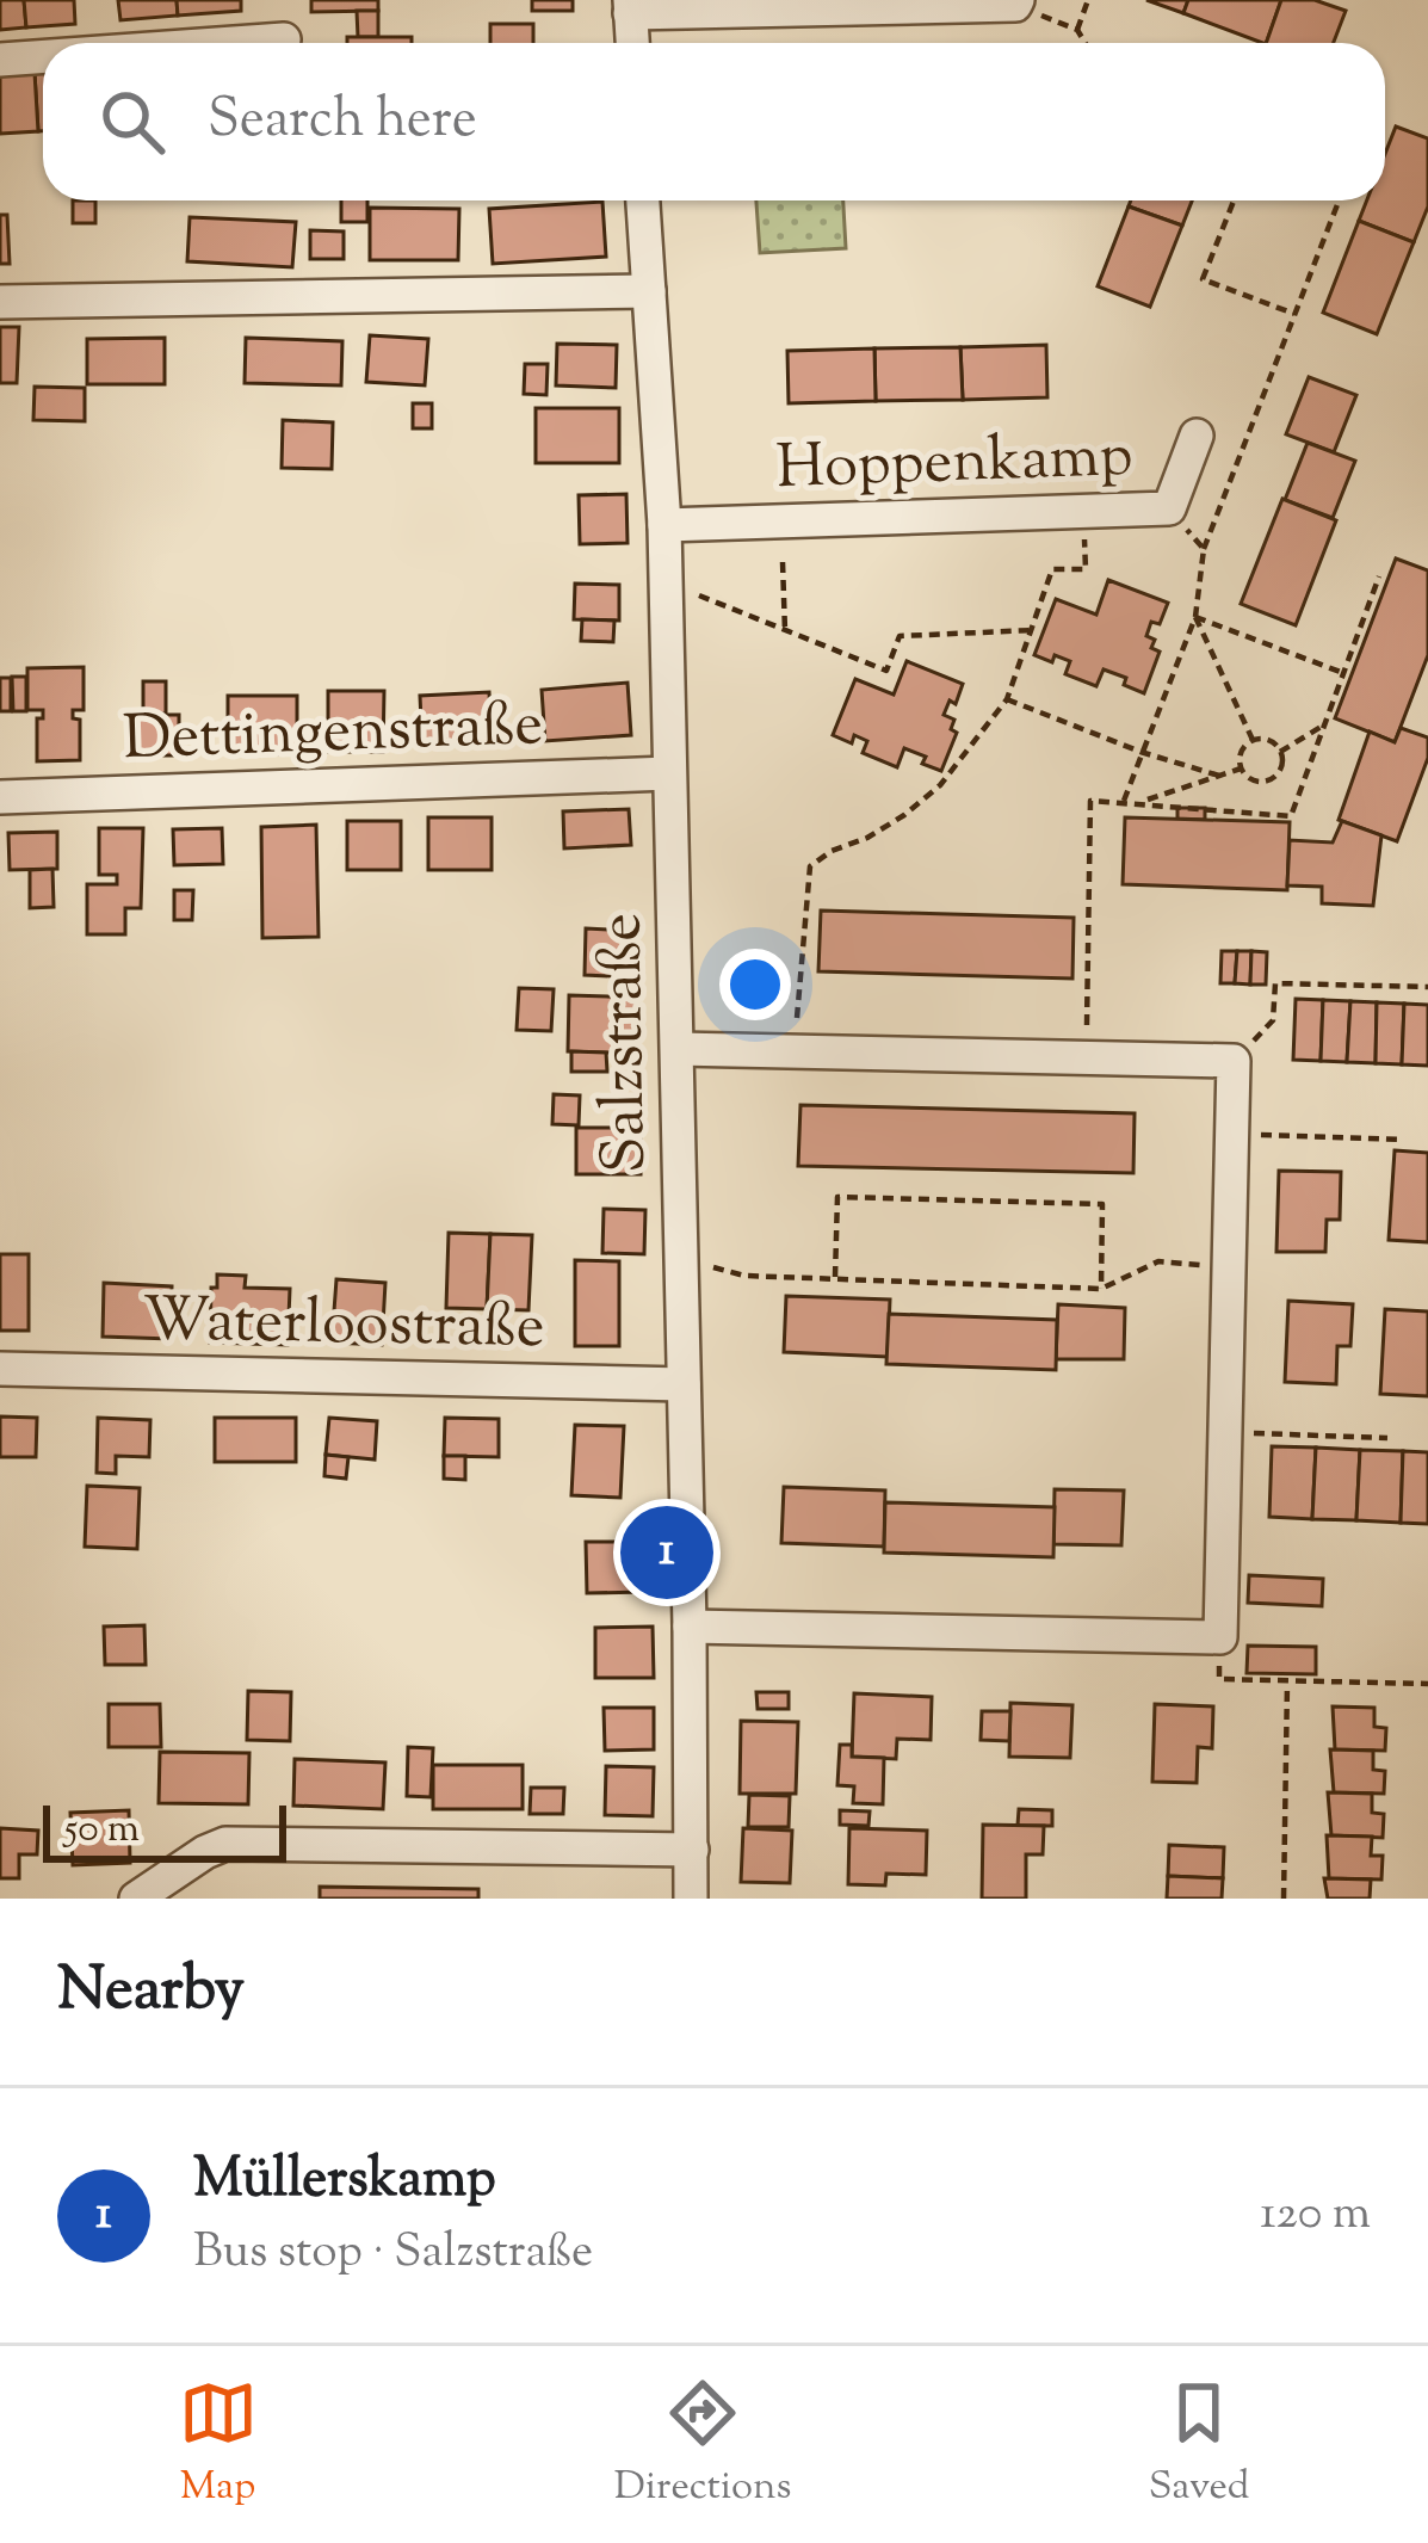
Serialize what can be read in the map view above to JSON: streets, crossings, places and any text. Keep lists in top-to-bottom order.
{
  "streets": {
    "street": [
      "Hoppenkamp",
      "Dettingenstraße",
      "Salzstraße",
      "Waterloostraße"
    ]
  },
  "crossings": [
    ["Hoppenkamp", "Salzstraße"],
    ["Dettingenstraße", "Salzstraße"],
    ["Salzstraße", "Waterloostraße"]
  ],
  "scale_bar": "50 m",
  "page": {
    "search": "Search here",
    "pins": "1",
    "scale": "50 m",
    "heading": "Nearby",
    "list": [
      {
        "mark": "1",
        "name": "Müllerskamp",
        "note": "Bus stop · Salzstraße",
        "value": "120 m"
      }
    ],
    "nav": ["Map", "Directions", "Saved"]
  }
}
